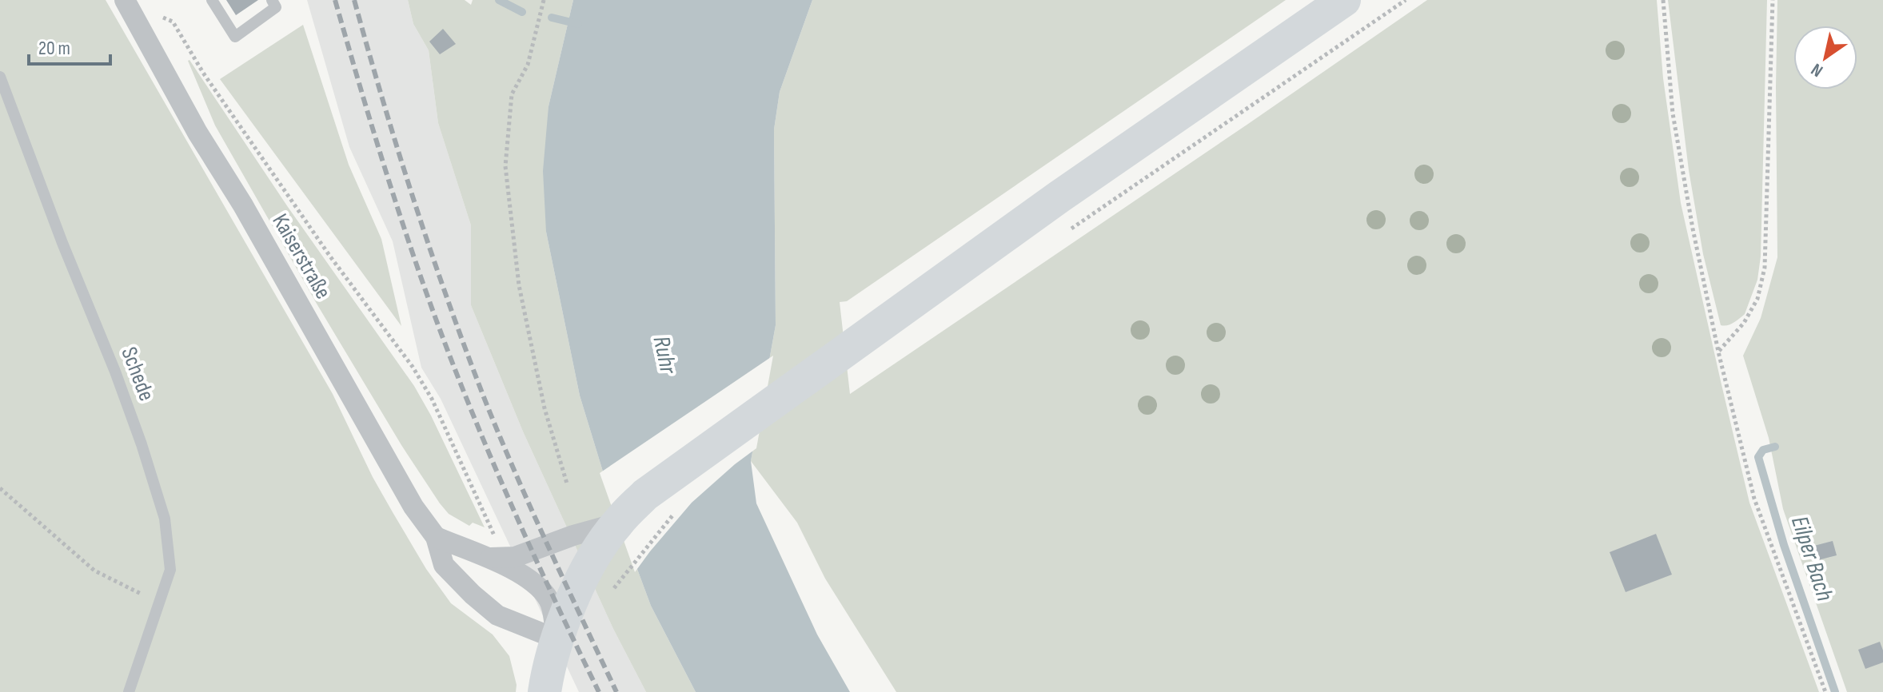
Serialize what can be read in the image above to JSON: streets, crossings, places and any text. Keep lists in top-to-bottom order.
{
  "streets": {
    "street": ["Kaiserstraße"],
    "lane": ["Schede"]
  },
  "water": ["Ruhr", "Eilper Bach"],
  "scale_bar": "20 m",
  "north": "bottom left"
}
